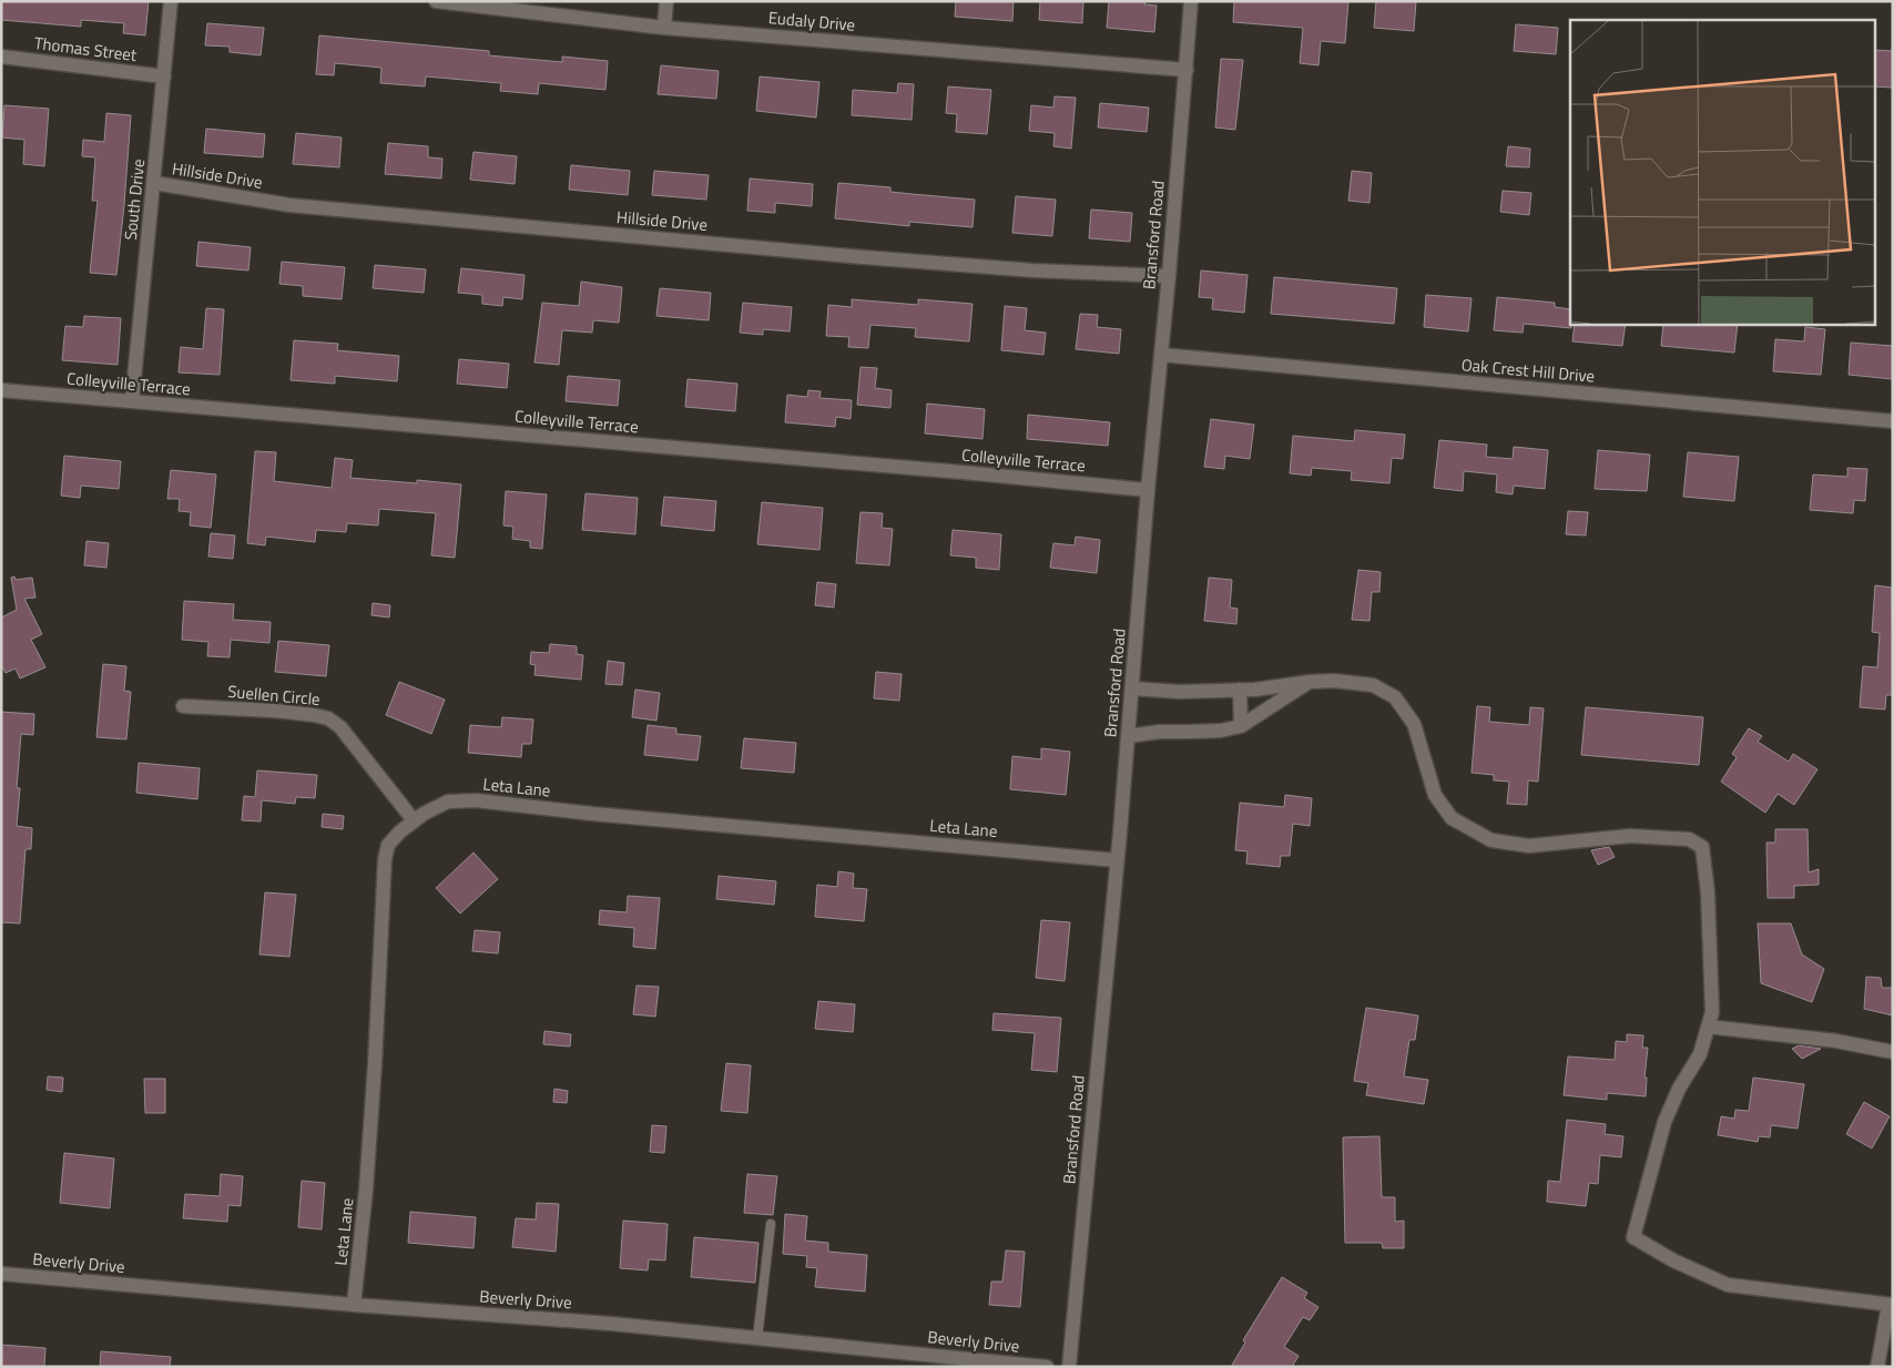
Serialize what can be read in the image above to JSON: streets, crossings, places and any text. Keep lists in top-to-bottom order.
{
  "streets": {
    "street": [
      "Eudaly Drive",
      "Thomas Street",
      "Hillside Drive",
      "South Drive",
      "Bransford Road",
      "Oak Crest Hill Drive",
      "Colleyville Terrace",
      "Suellen Circle",
      "Leta Lane",
      "Beverly Drive"
    ]
  },
  "crossings": [
    ["Eudaly Drive", "Bransford Road"],
    ["Thomas Street", "South Drive"],
    ["Hillside Drive", "South Drive"],
    ["Hillside Drive", "Bransford Road"],
    ["South Drive", "Colleyville Terrace"],
    ["Bransford Road", "Oak Crest Hill Drive"],
    ["Bransford Road", "Colleyville Terrace"],
    ["Bransford Road", "Leta Lane"],
    ["Suellen Circle", "Leta Lane"],
    ["Leta Lane", "Beverly Drive"]
  ]
}
